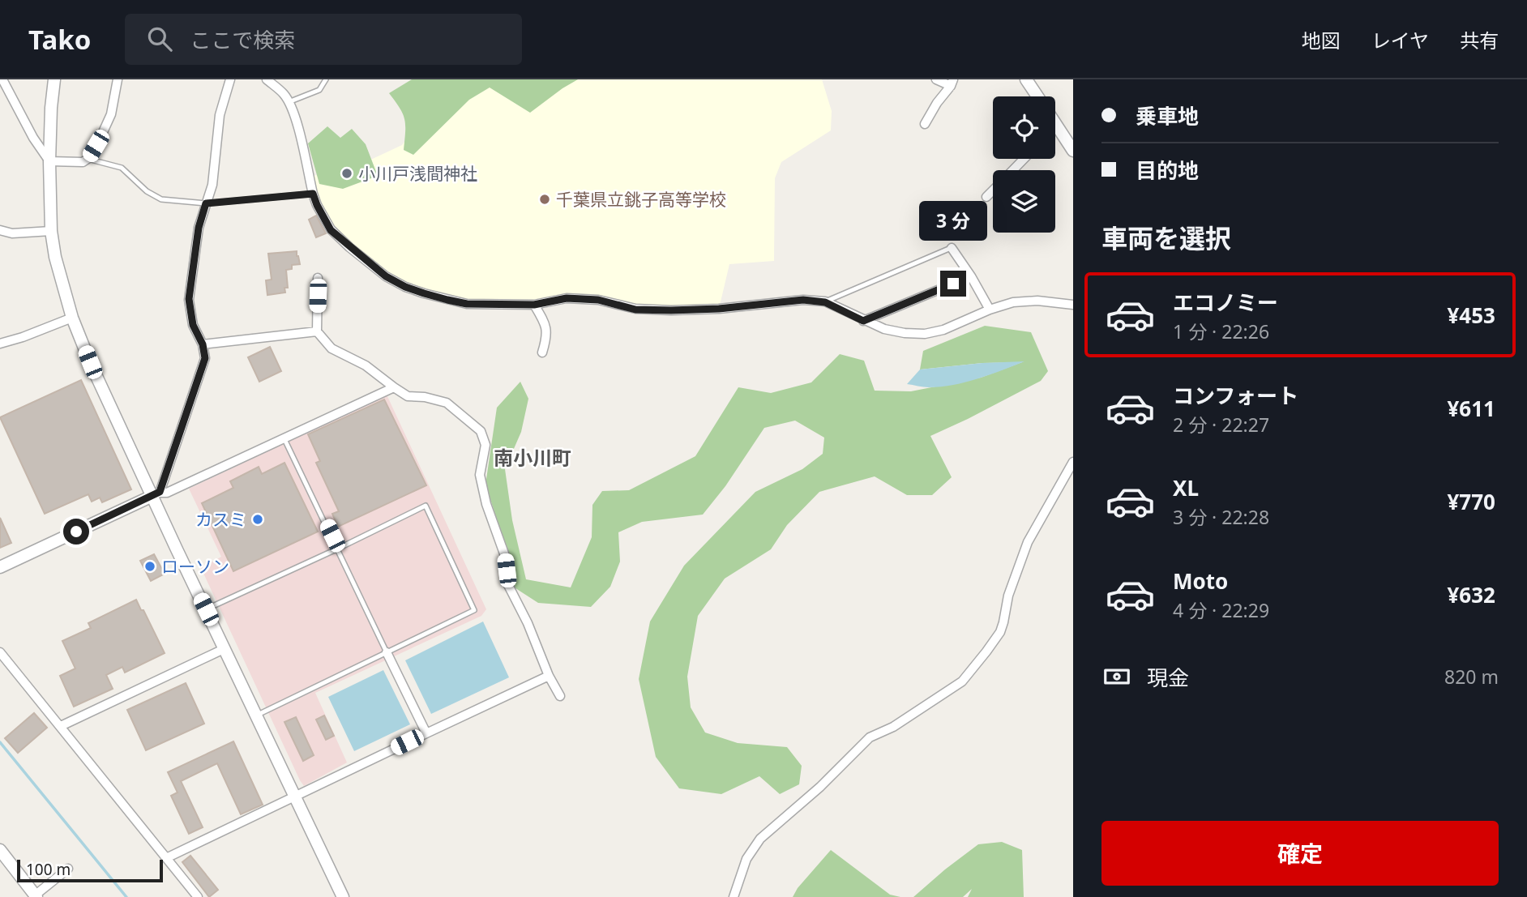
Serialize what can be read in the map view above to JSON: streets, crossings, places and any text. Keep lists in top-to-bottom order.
{
  "districts": ["南小川町"],
  "places": [
    "小川戸浅間神社",
    "千葉県立銚子高等学校",
    "カスミ",
    "ローソン"
  ],
  "scale_bar": "100 m",
  "page": {
    "header": "Tako",
    "search": "ここで検索",
    "nav": ["地図", "レイヤ", "共有"],
    "banner": ["乗車地", "目的地"],
    "bubble": "3 分",
    "heading": "車両を選択",
    "list": [
      {
        "name": "エコノミー",
        "note": "1 分 · 22:26",
        "value": "¥453"
      },
      {
        "name": "コンフォート",
        "note": "2 分 · 22:27",
        "value": "¥611"
      },
      {
        "name": "XL",
        "note": "3 分 · 22:28",
        "value": "¥770"
      },
      {
        "name": "Moto",
        "note": "4 分 · 22:29",
        "value": "¥632"
      }
    ],
    "pay": ["現金", "820 m"],
    "buttons": "確定",
    "scale": "100 m"
  }
}
